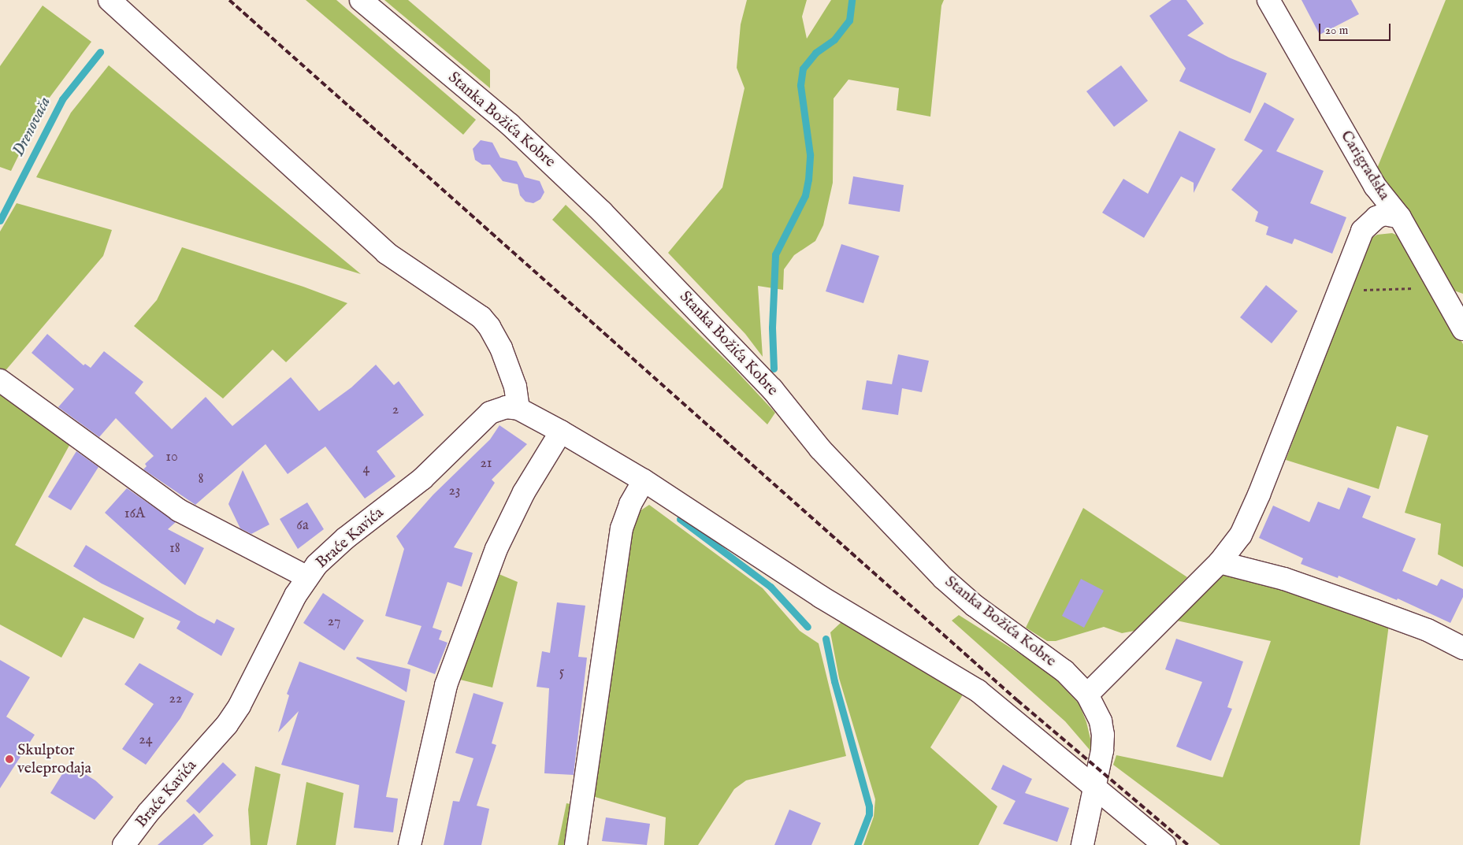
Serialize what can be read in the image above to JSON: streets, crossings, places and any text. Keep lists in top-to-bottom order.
{
  "streets": {
    "street": ["Stanka Božića Kobre", "Carigradska", "Braće Kavića"]
  },
  "water": ["Drenovača"],
  "places": ["Skulptor veleprodaja"],
  "house_numbers": [
    "2",
    "10",
    "21",
    "4",
    "8",
    "23",
    "16A",
    "6a",
    "18",
    "27",
    "5",
    "22",
    "24"
  ],
  "scale_bar": "20 m"
}
